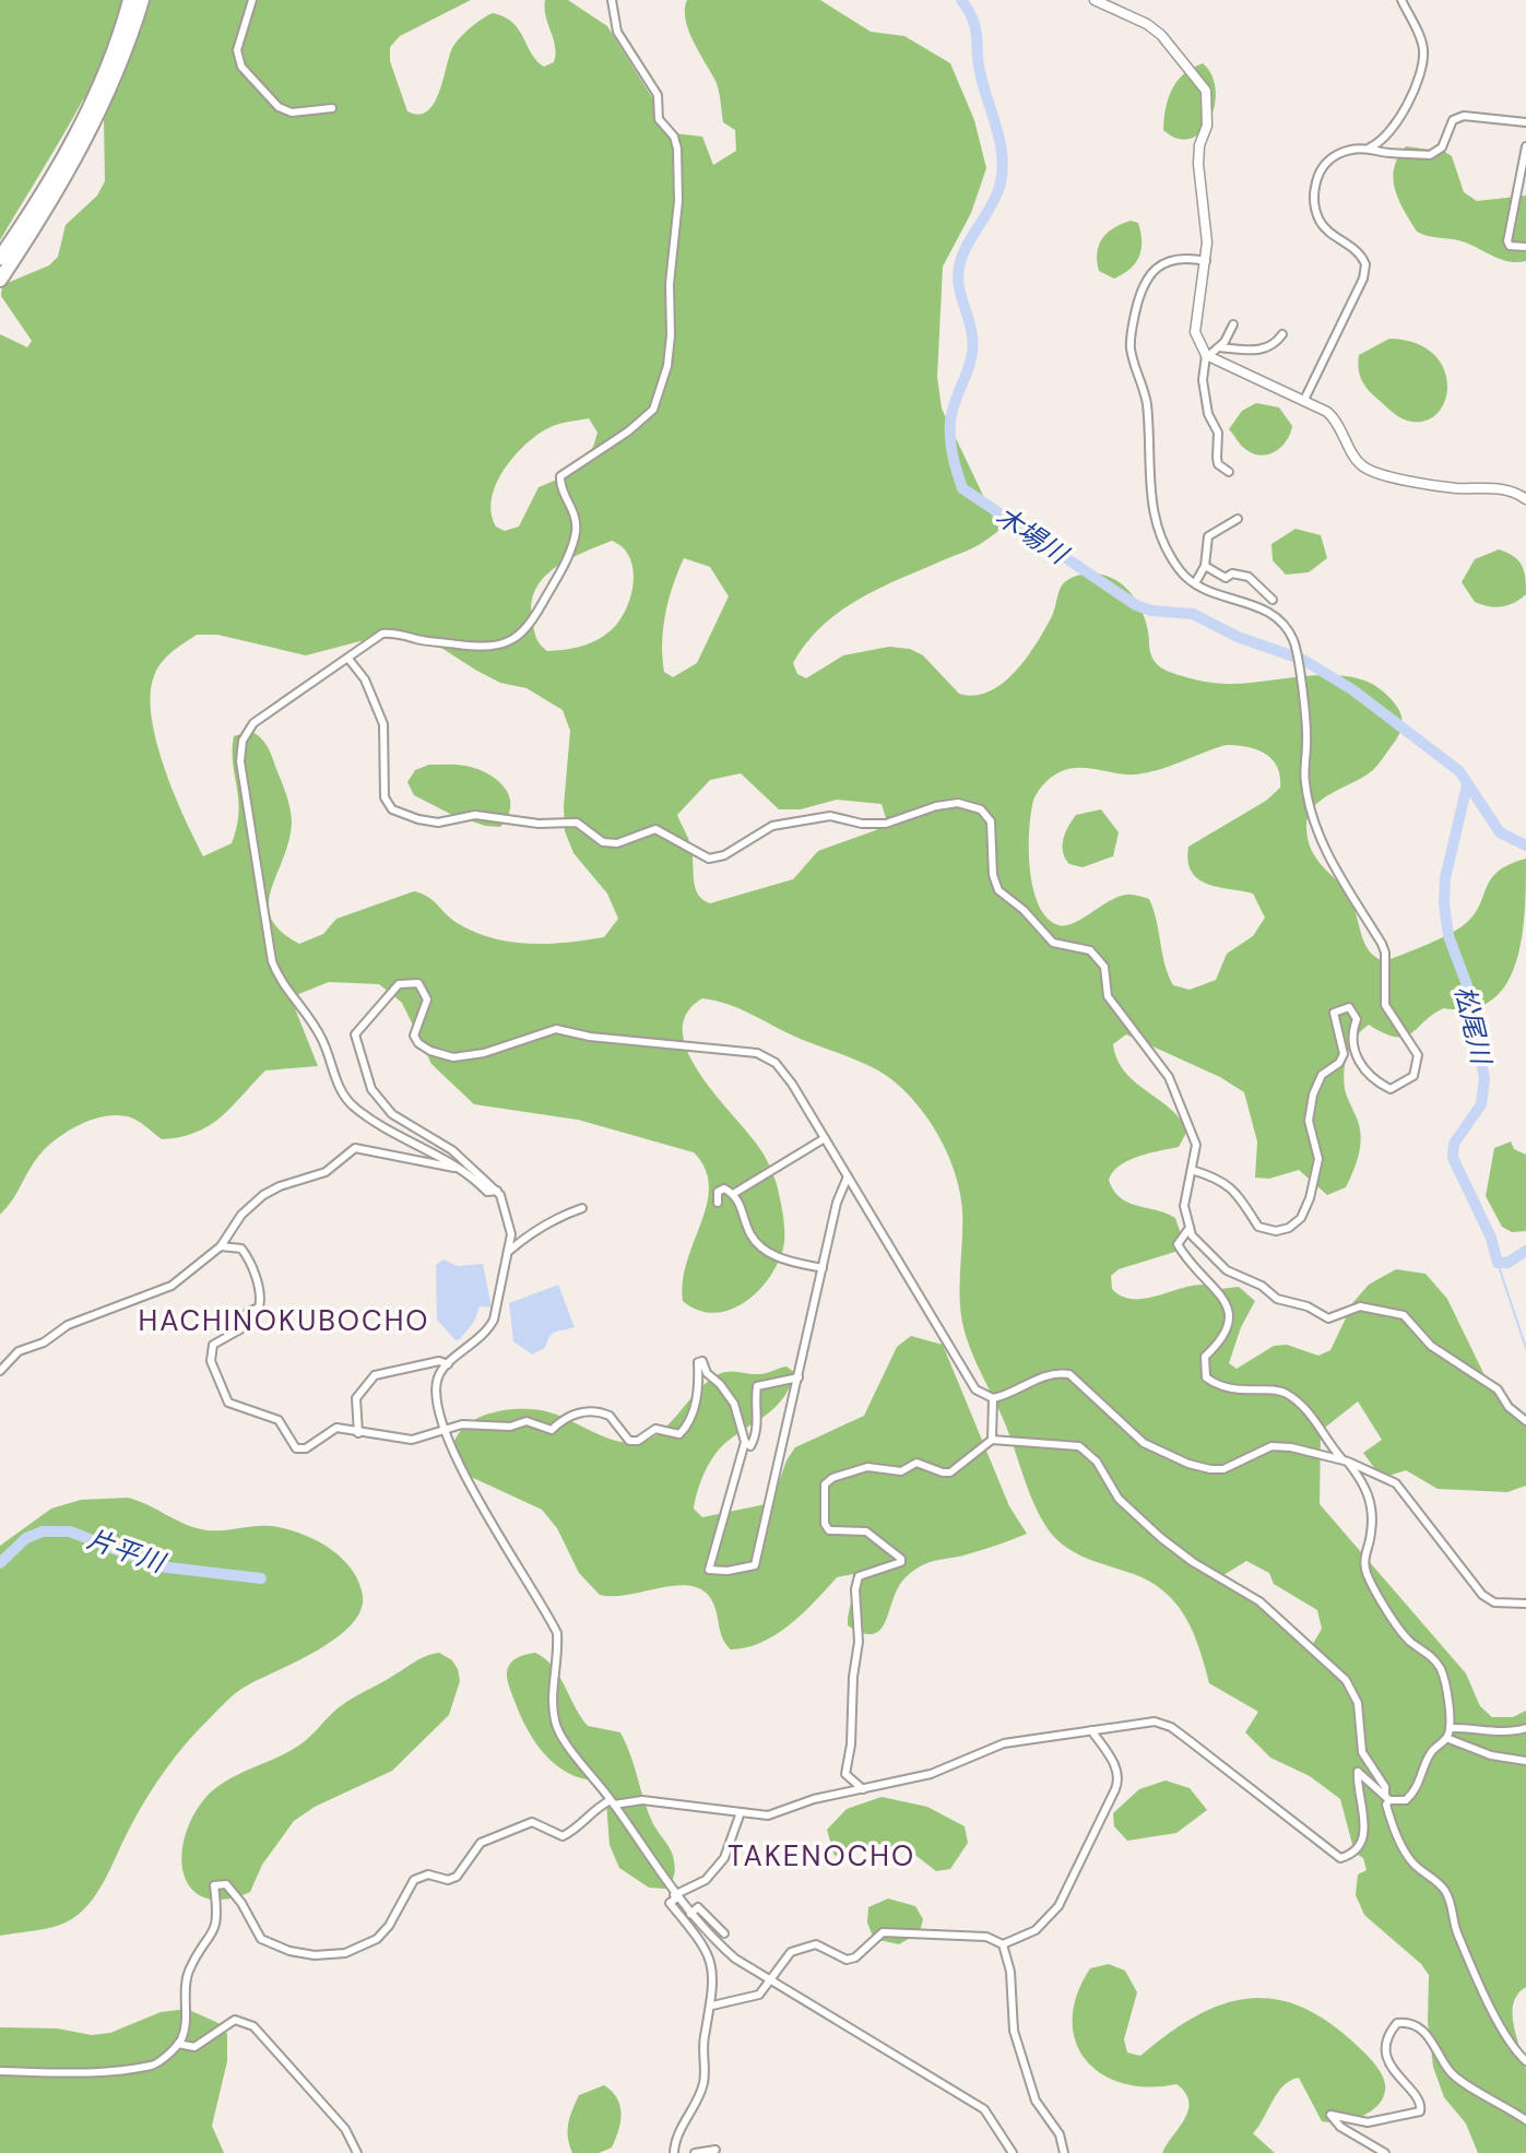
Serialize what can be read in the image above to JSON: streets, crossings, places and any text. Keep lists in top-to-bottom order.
{
  "districts": ["HACHINOKUBOCHO", "TAKENOCHO"],
  "water": ["木場川", "松尾川", "片平川"]
}
